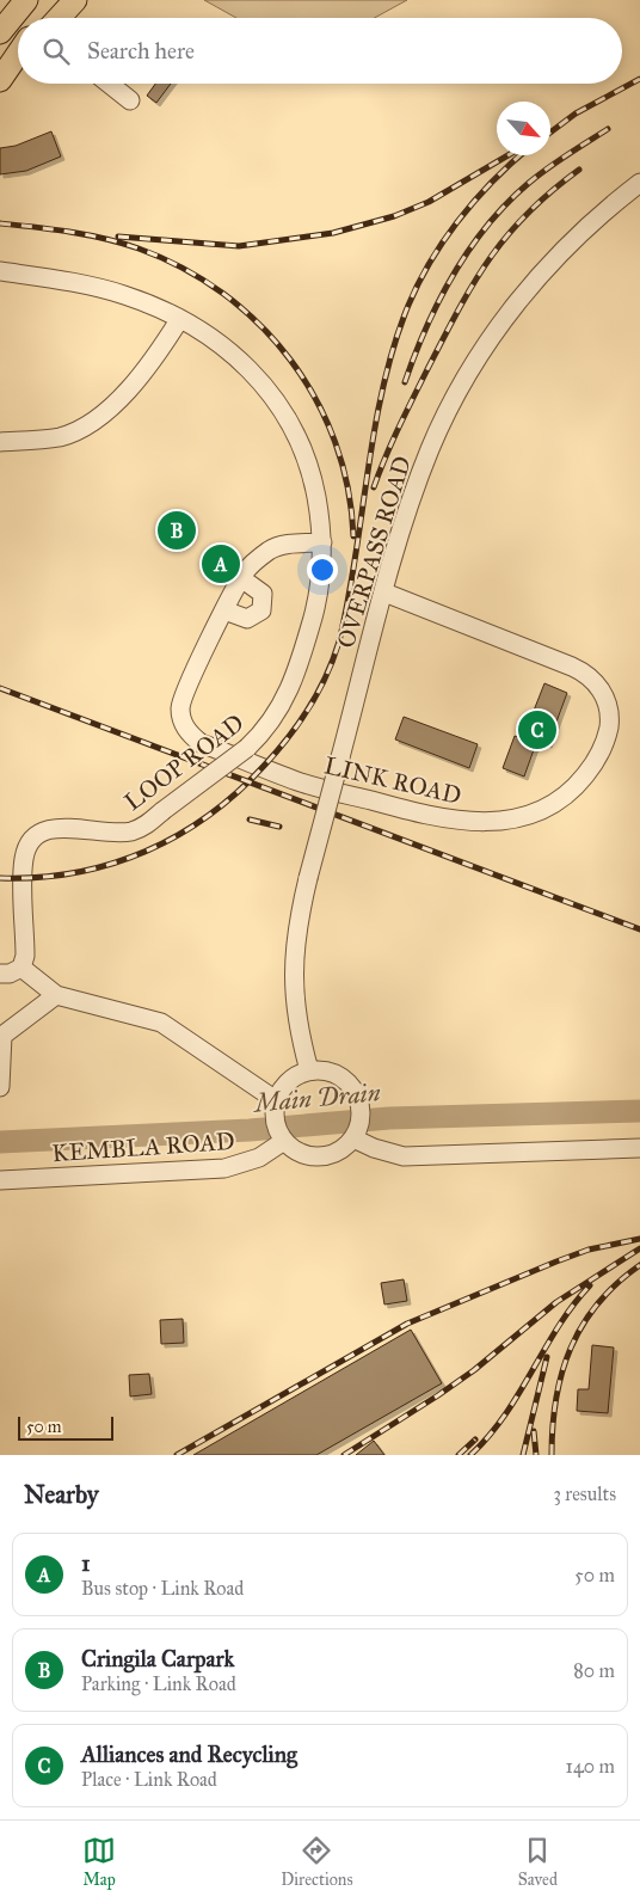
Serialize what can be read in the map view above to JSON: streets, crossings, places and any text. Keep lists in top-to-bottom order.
{
  "streets": {
    "street": [
      "OVERPASS ROAD",
      "LOOP ROAD",
      "LINK ROAD",
      "KEMBLA ROAD"
    ]
  },
  "crossings": [
    ["OVERPASS ROAD", "LINK ROAD"],
    ["OVERPASS ROAD", "KEMBLA ROAD"],
    ["LOOP ROAD", "LINK ROAD"]
  ],
  "water": ["Main Drain"],
  "scale_bar": "50 m",
  "north": "bottom right",
  "page": {
    "search": "Search here",
    "pins": ["B", "A", "C"],
    "scale": "50 m",
    "heading": ["Nearby", "3 results"],
    "list": [
      {
        "mark": "A",
        "name": "1",
        "note": "Bus stop · Link Road",
        "value": "50 m"
      },
      {
        "mark": "B",
        "name": "Cringila Carpark",
        "note": "Parking · Link Road",
        "value": "80 m"
      },
      {
        "mark": "C",
        "name": "Alliances and Recycling",
        "note": "Place · Link Road",
        "value": "140 m"
      }
    ],
    "nav": ["Map", "Directions", "Saved"]
  }
}
